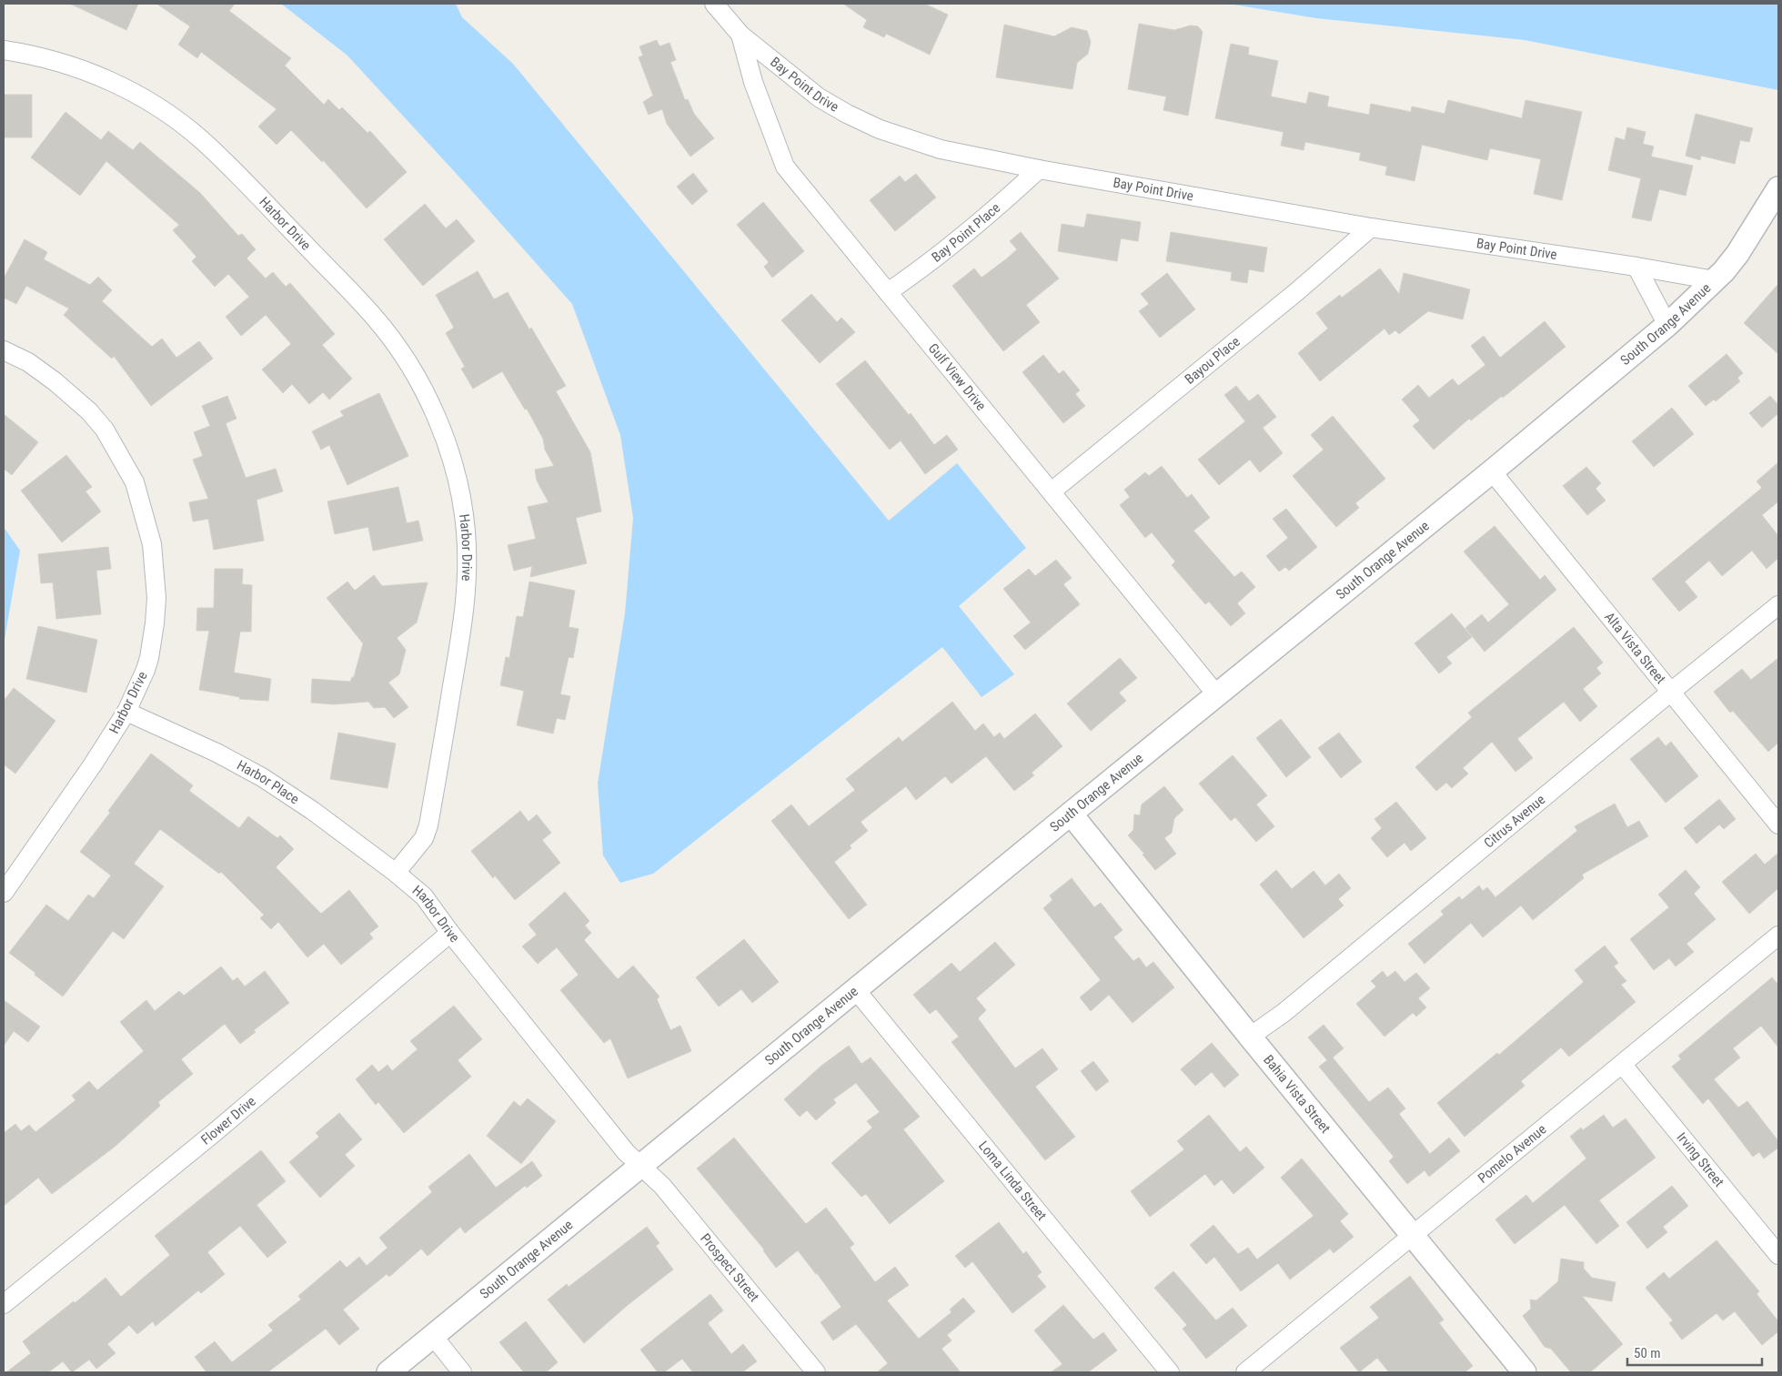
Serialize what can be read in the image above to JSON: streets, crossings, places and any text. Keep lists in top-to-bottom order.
{
  "streets": {
    "street": [
      "Bay Point Drive",
      "Harbor Drive",
      "Bay Point Place",
      "South Orange Avenue",
      "Bayou Place",
      "Gulf View Drive",
      "Alta Vista Street",
      "Harbor Place",
      "Citrus Avenue",
      "Bahia Vista Street",
      "Flower Drive",
      "Pomelo Avenue",
      "Irving Street",
      "Loma Linda Street",
      "Prospect Street"
    ]
  },
  "crossings": [
    ["Bay Point Drive", "Bay Point Place"],
    ["Bay Point Drive", "South Orange Avenue"],
    ["Bay Point Drive", "Bayou Place"],
    ["Bay Point Drive", "Gulf View Drive"],
    ["Harbor Drive", "South Orange Avenue"],
    ["Harbor Drive", "Harbor Place"],
    ["Harbor Drive", "Flower Drive"],
    ["Harbor Drive", "Prospect Street"],
    ["Bay Point Place", "Gulf View Drive"],
    ["South Orange Avenue", "Gulf View Drive"],
    ["South Orange Avenue", "Alta Vista Street"],
    ["South Orange Avenue", "Bahia Vista Street"],
    ["South Orange Avenue", "Loma Linda Street"],
    ["South Orange Avenue", "Prospect Street"],
    ["Bayou Place", "Gulf View Drive"],
    ["Alta Vista Street", "Citrus Avenue"],
    ["Citrus Avenue", "Bahia Vista Street"],
    ["Bahia Vista Street", "Pomelo Avenue"],
    ["Pomelo Avenue", "Irving Street"]
  ],
  "scale_bar": "50 m"
}
